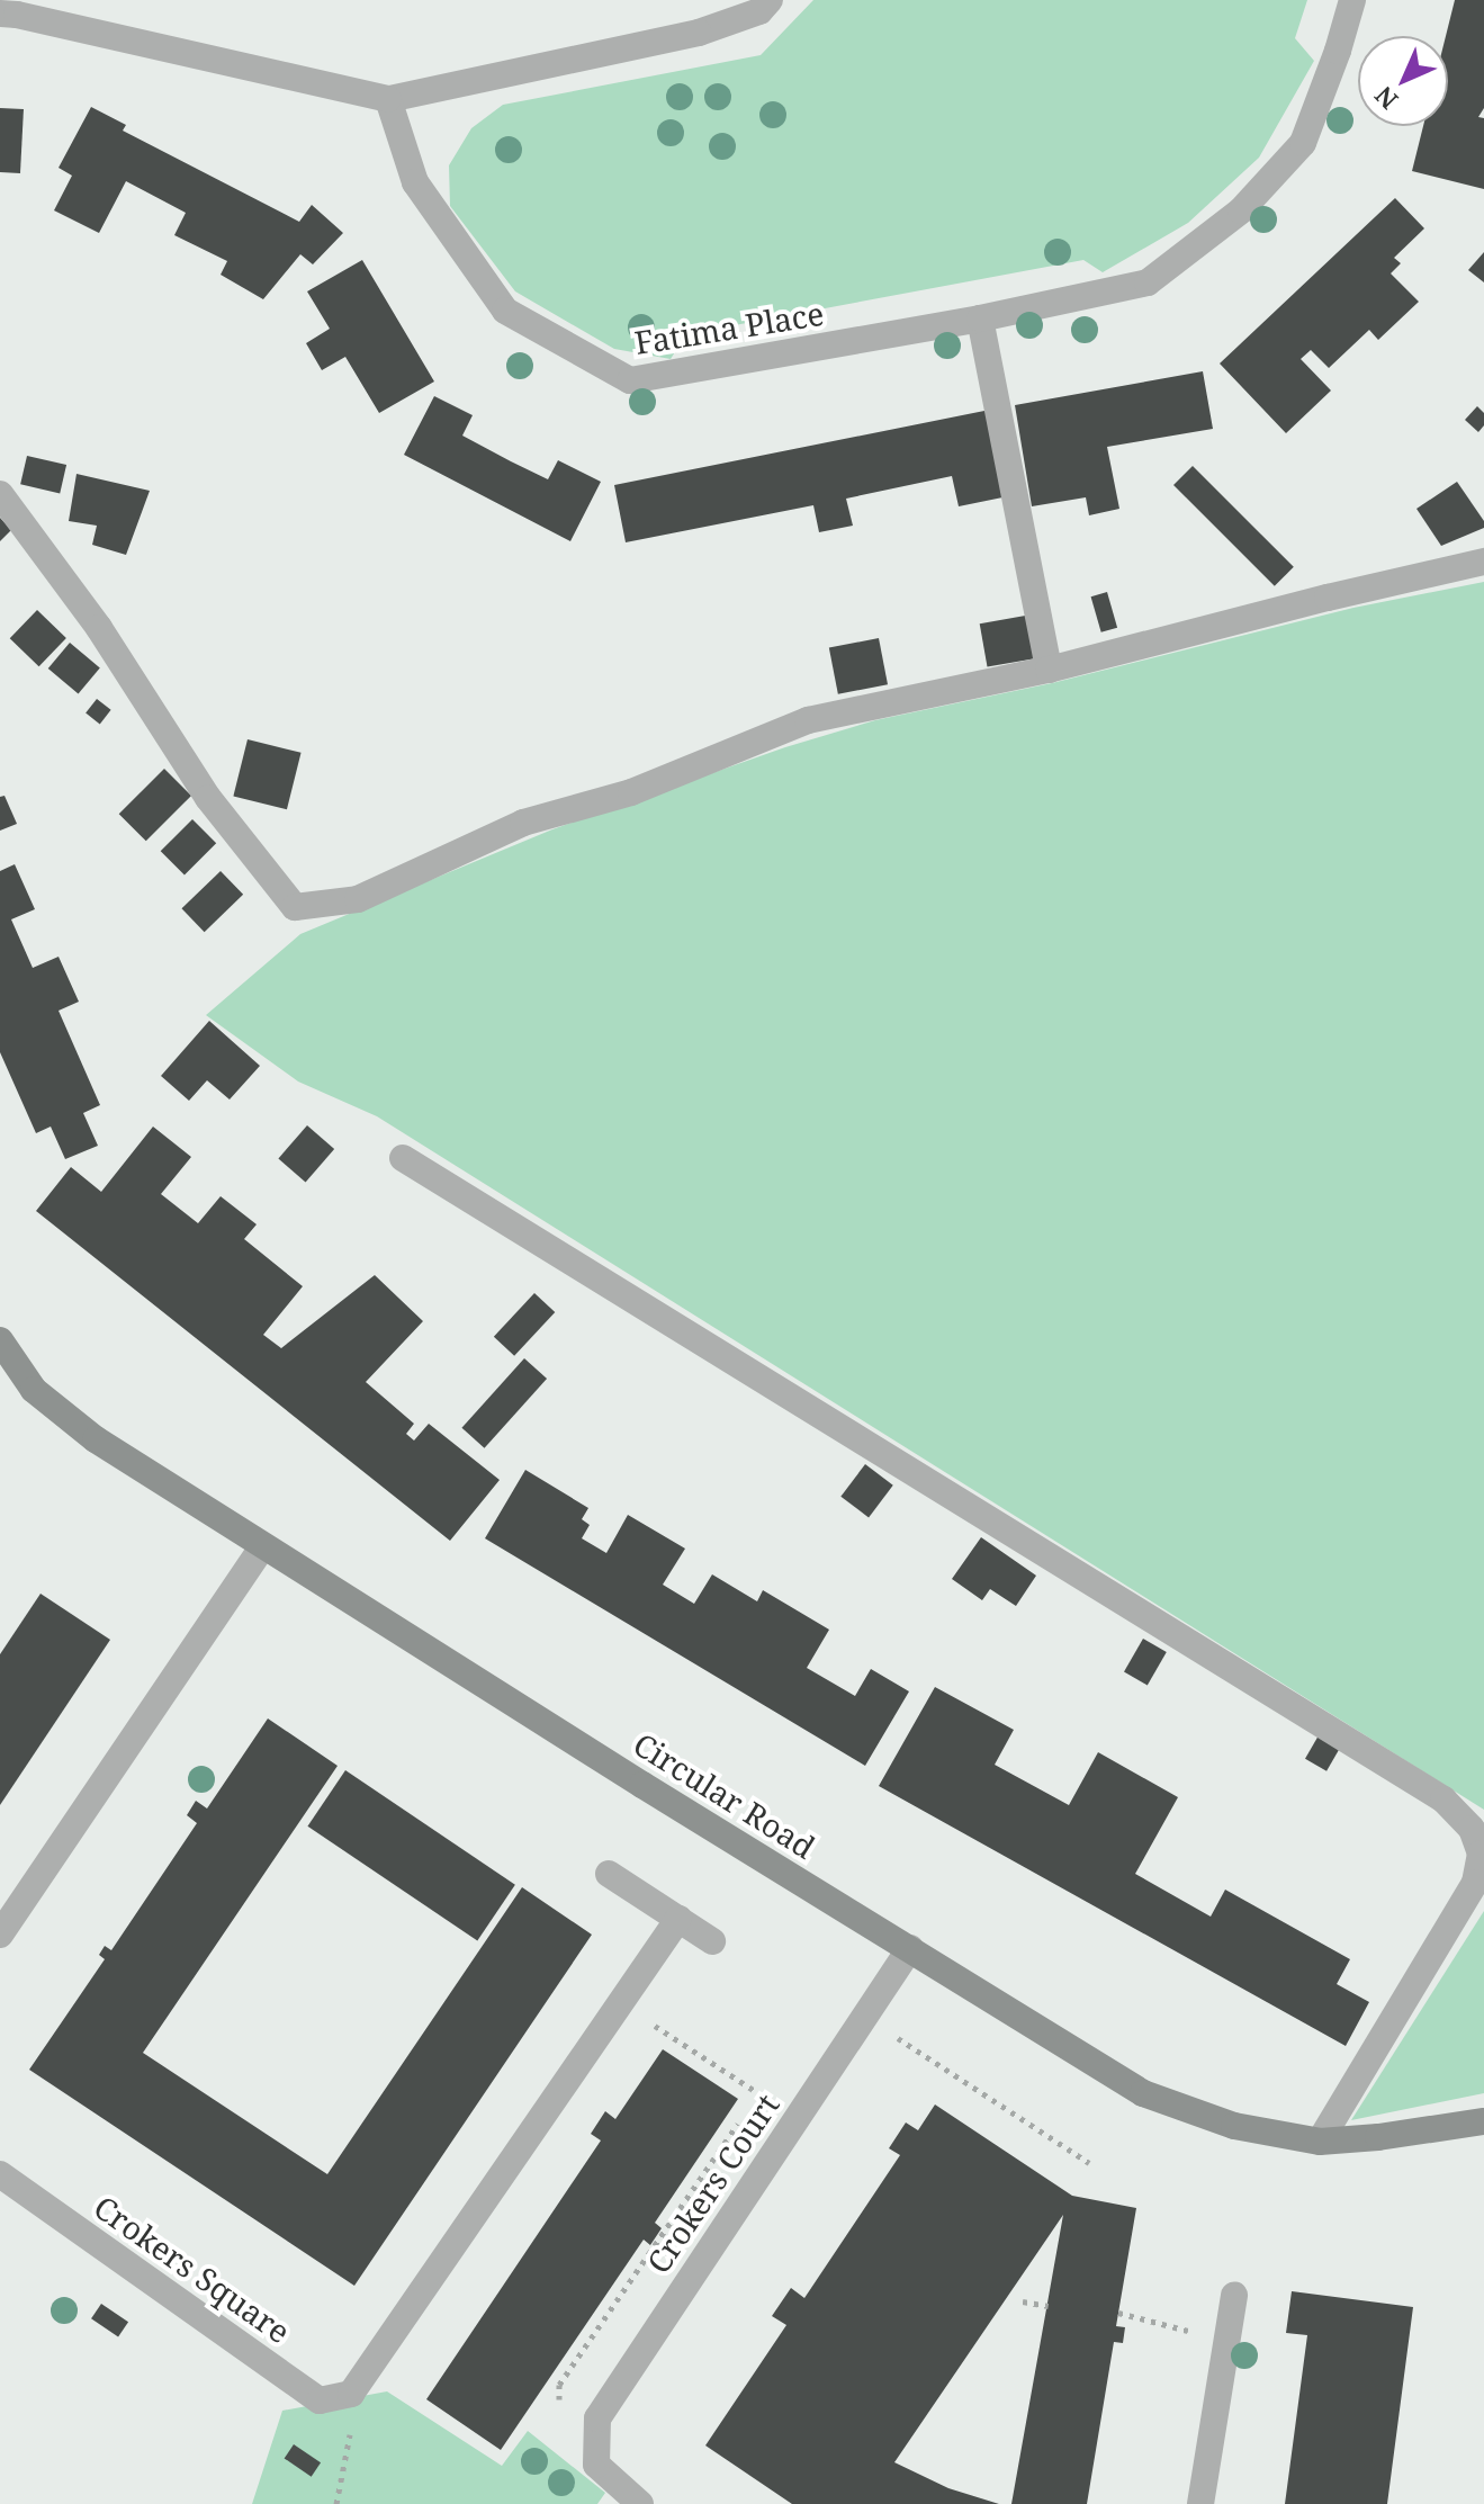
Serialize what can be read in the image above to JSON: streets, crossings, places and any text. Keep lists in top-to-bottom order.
{
  "streets": {
    "main road": ["Circular Road"],
    "street": ["Fatima Place", "Crokers Court", "Crokers Square"]
  },
  "crossings": [
    ["Circular Road", "Crokers Court"]
  ],
  "north": "bottom left"
}
